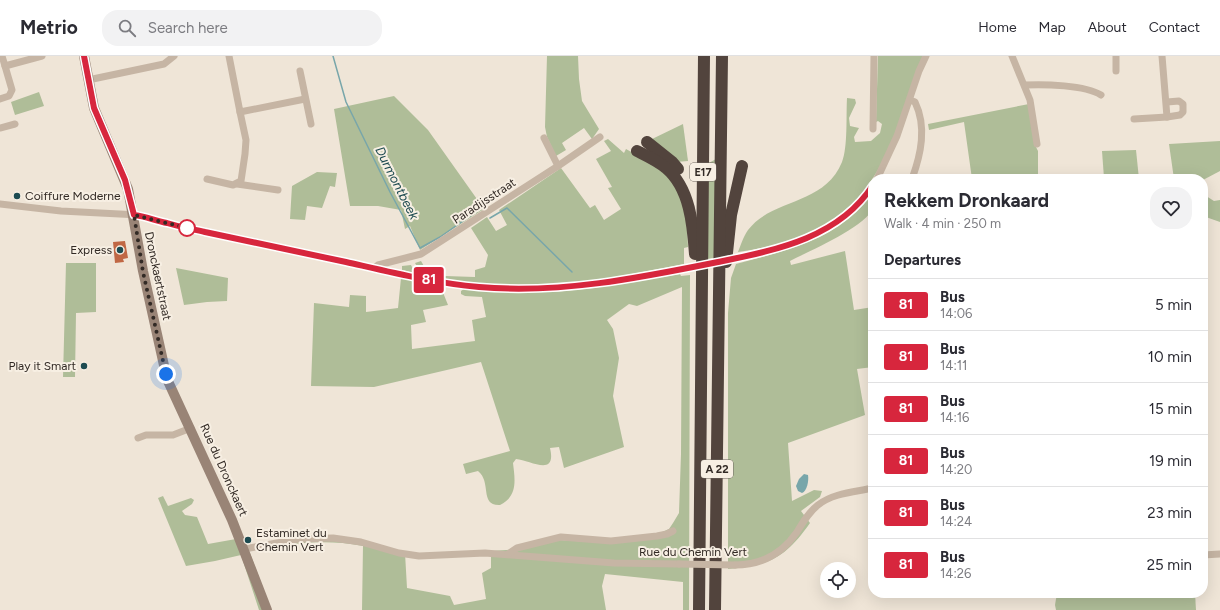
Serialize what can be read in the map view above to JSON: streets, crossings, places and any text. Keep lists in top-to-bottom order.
{
  "streets": {
    "highway": ["E17", "A 22"],
    "main road": ["Dronckaertstraat", "Rue du Dronckaert"],
    "street": ["Paradijsstraat", "Rue du Chemin Vert"]
  },
  "crossings": [
    ["E17", "A 22"],
    ["Dronckaertstraat", "Rue du Dronckaert"],
    ["Rue du Dronckaert", "Rue du Chemin Vert"]
  ],
  "water": ["Durmontbeek"],
  "places": [
    "Coiffure Moderne",
    "Express",
    "Play it Smart",
    "Estaminet du Chemin Vert"
  ],
  "lines": ["bus line 81"],
  "page": {
    "header": "Metrio",
    "search": "Search here",
    "nav": [
      "Home",
      "Map",
      "About",
      "Contact"
    ],
    "on_map": "81",
    "heading": [
      ["Rekkem Dronkaard", "Walk · 4 min · 250 m"],
      "Departures"
    ],
    "list": [
      {
        "mark": "81",
        "name": "Bus",
        "note": "14:06",
        "value": "5 min"
      },
      {
        "mark": "81",
        "name": "Bus",
        "note": "14:11",
        "value": "10 min"
      },
      {
        "mark": "81",
        "name": "Bus",
        "note": "14:16",
        "value": "15 min"
      },
      {
        "mark": "81",
        "name": "Bus",
        "note": "14:20",
        "value": "19 min"
      },
      {
        "mark": "81",
        "name": "Bus",
        "note": "14:24",
        "value": "23 min"
      },
      {
        "mark": "81",
        "name": "Bus",
        "note": "14:26",
        "value": "25 min"
      }
    ]
  }
}
